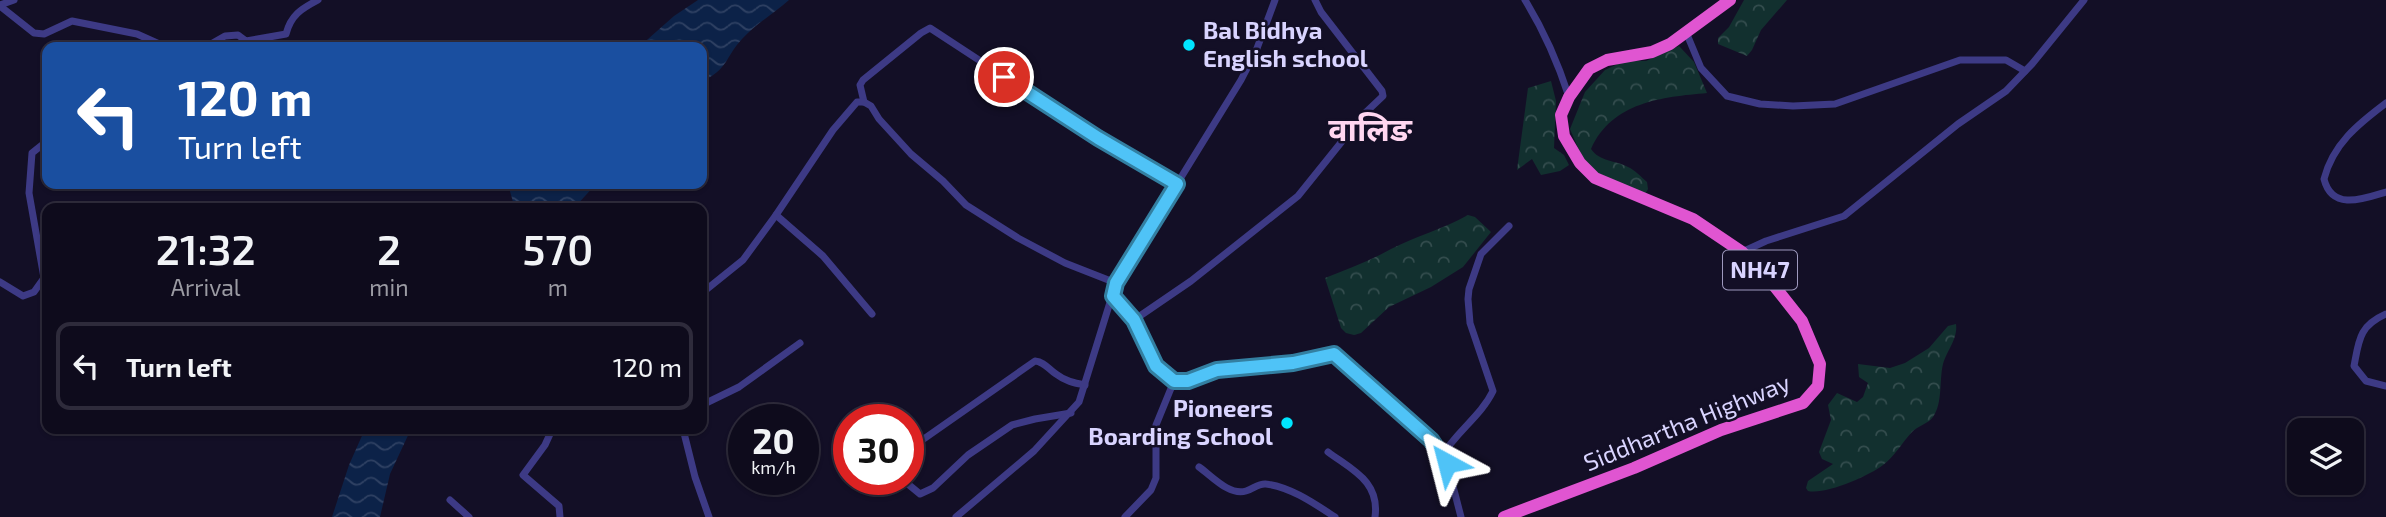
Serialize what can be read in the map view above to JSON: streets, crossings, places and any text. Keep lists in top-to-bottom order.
{
  "streets": {
    "highway": ["NH47", "Siddhartha Highway"]
  },
  "districts": ["वालिङ"],
  "places": ["Bal Bidhya English school", "Pioneers Boarding School"],
  "page": {
    "turn": ["120 m", "Turn left"],
    "eta": [
      "21:32",
      "Arrival",
      "2",
      "min",
      "570",
      "m"
    ],
    "list": [
      {
        "name": "Turn left",
        "value": "120 m"
      }
    ],
    "speed": "20 km/h",
    "limit": "30"
  }
}
